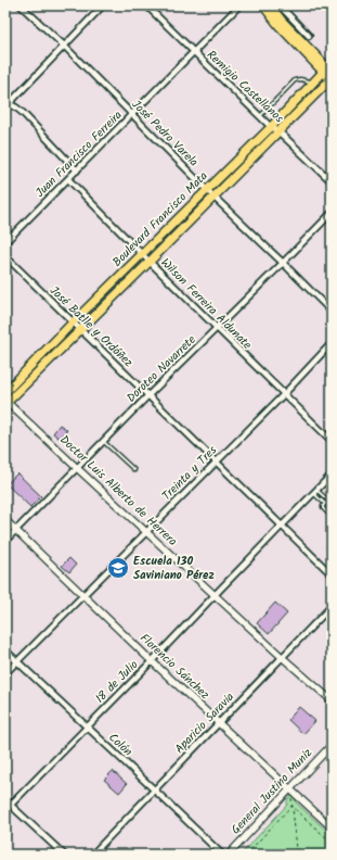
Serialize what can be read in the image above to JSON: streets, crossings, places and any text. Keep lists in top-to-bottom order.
{
  "streets": {
    "main road": ["Boulevard Francisco Mata"],
    "street": [
      "Remigio Castellanos",
      "José Pedro Varela",
      "Juan Francisco Ferreira",
      "Wilson Ferreira Aldunate",
      "José Batlle y Ordóñez",
      "Doroteo Navarrete",
      "Treinta y Tres",
      "Doctor Luis Alberto de Herrera",
      "Florencio Sánchez",
      "18 de Julio",
      "Aparicio Saravia",
      "Colón",
      "General Justino Muniz"
    ]
  },
  "crossings": [
    ["Remigio Castellanos", "Juan Francisco Ferreira"],
    ["Remigio Castellanos", "Boulevard Francisco Mata"],
    ["José Pedro Varela", "Juan Francisco Ferreira"],
    ["José Pedro Varela", "Boulevard Francisco Mata"],
    ["José Pedro Varela", "Doroteo Navarrete"],
    ["Juan Francisco Ferreira", "Wilson Ferreira Aldunate"],
    ["Boulevard Francisco Mata", "Wilson Ferreira Aldunate"],
    ["Boulevard Francisco Mata", "José Batlle y Ordóñez"],
    ["Boulevard Francisco Mata", "Doctor Luis Alberto de Herrera"],
    ["Wilson Ferreira Aldunate", "Doroteo Navarrete"],
    ["Wilson Ferreira Aldunate", "Treinta y Tres"],
    ["José Batlle y Ordóñez", "Doroteo Navarrete"],
    ["José Batlle y Ordóñez", "Treinta y Tres"],
    ["José Batlle y Ordóñez", "18 de Julio"],
    ["Doroteo Navarrete", "Doctor Luis Alberto de Herrera"],
    ["Doroteo Navarrete", "Florencio Sánchez"],
    ["Treinta y Tres", "Doctor Luis Alberto de Herrera"],
    ["Treinta y Tres", "Florencio Sánchez"],
    ["Treinta y Tres", "Colón"],
    ["Doctor Luis Alberto de Herrera", "18 de Julio"],
    ["Doctor Luis Alberto de Herrera", "Aparicio Saravia"],
    ["Florencio Sánchez", "18 de Julio"],
    ["Florencio Sánchez", "Aparicio Saravia"],
    ["Florencio Sánchez", "General Justino Muniz"],
    ["18 de Julio", "Colón"],
    ["Aparicio Saravia", "Colón"]
  ],
  "places": {
    "school or university": ["Escuela 130 Saviniano Pérez"]
  }
}
